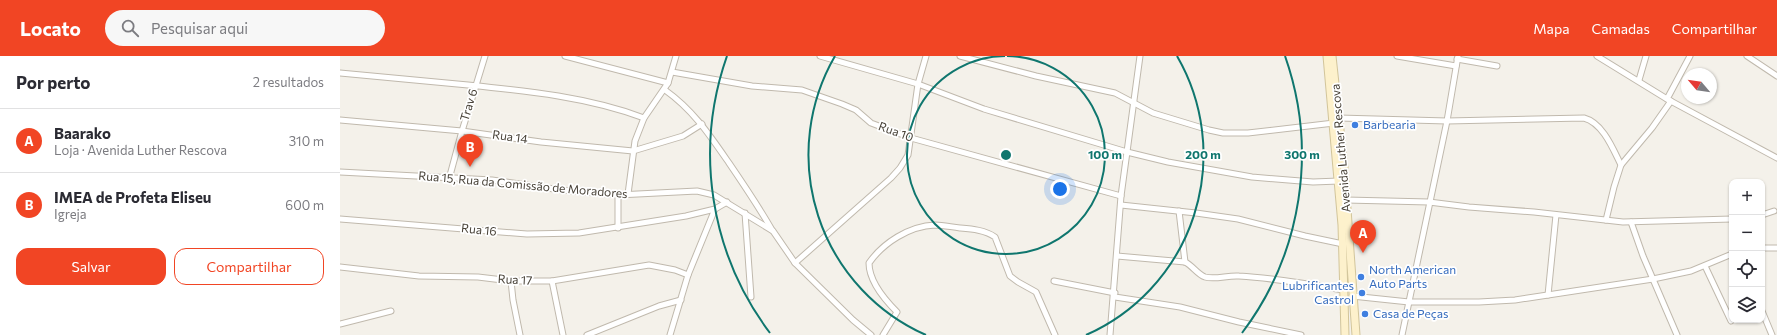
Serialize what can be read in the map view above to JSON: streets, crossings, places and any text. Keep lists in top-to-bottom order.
{
  "streets": {
    "main road": ["Avenida Luther Rescova"],
    "street": [
      "Trav 6",
      "Rua 10",
      "Rua 14",
      "Rua 15, Rua da Comissão de Moradores",
      "Rua 16",
      "Rua 17"
    ]
  },
  "crossings": [
    ["Trav 6", "Rua 14"],
    ["Trav 6", "Rua 15, Rua da Comissão de Moradores"],
    ["Rua 15, Rua da Comissão de Moradores", "Rua 16"]
  ],
  "places": [
    "Barbearia",
    "North American Auto Parts",
    "Lubrificantes Castrol",
    "Casa de Peças"
  ],
  "north": "top left",
  "page": {
    "header": "Locato",
    "search": "Pesquisar aqui",
    "nav": ["Mapa", "Camadas", "Compartilhar"],
    "heading": ["Por perto", "2 resultados"],
    "list": [
      {
        "mark": "A",
        "name": "Baarako",
        "note": "Loja · Avenida Luther Rescova",
        "value": "310 m"
      },
      {
        "mark": "B",
        "name": "IMEA de Profeta Eliseu",
        "note": "Igreja",
        "value": "600 m"
      }
    ],
    "pins": ["B", "A"],
    "map_buttons": ["+", "−"],
    "buttons": ["Salvar", "Compartilhar"]
  },
  "rings": ["100 m", "200 m", "300 m"]
}
